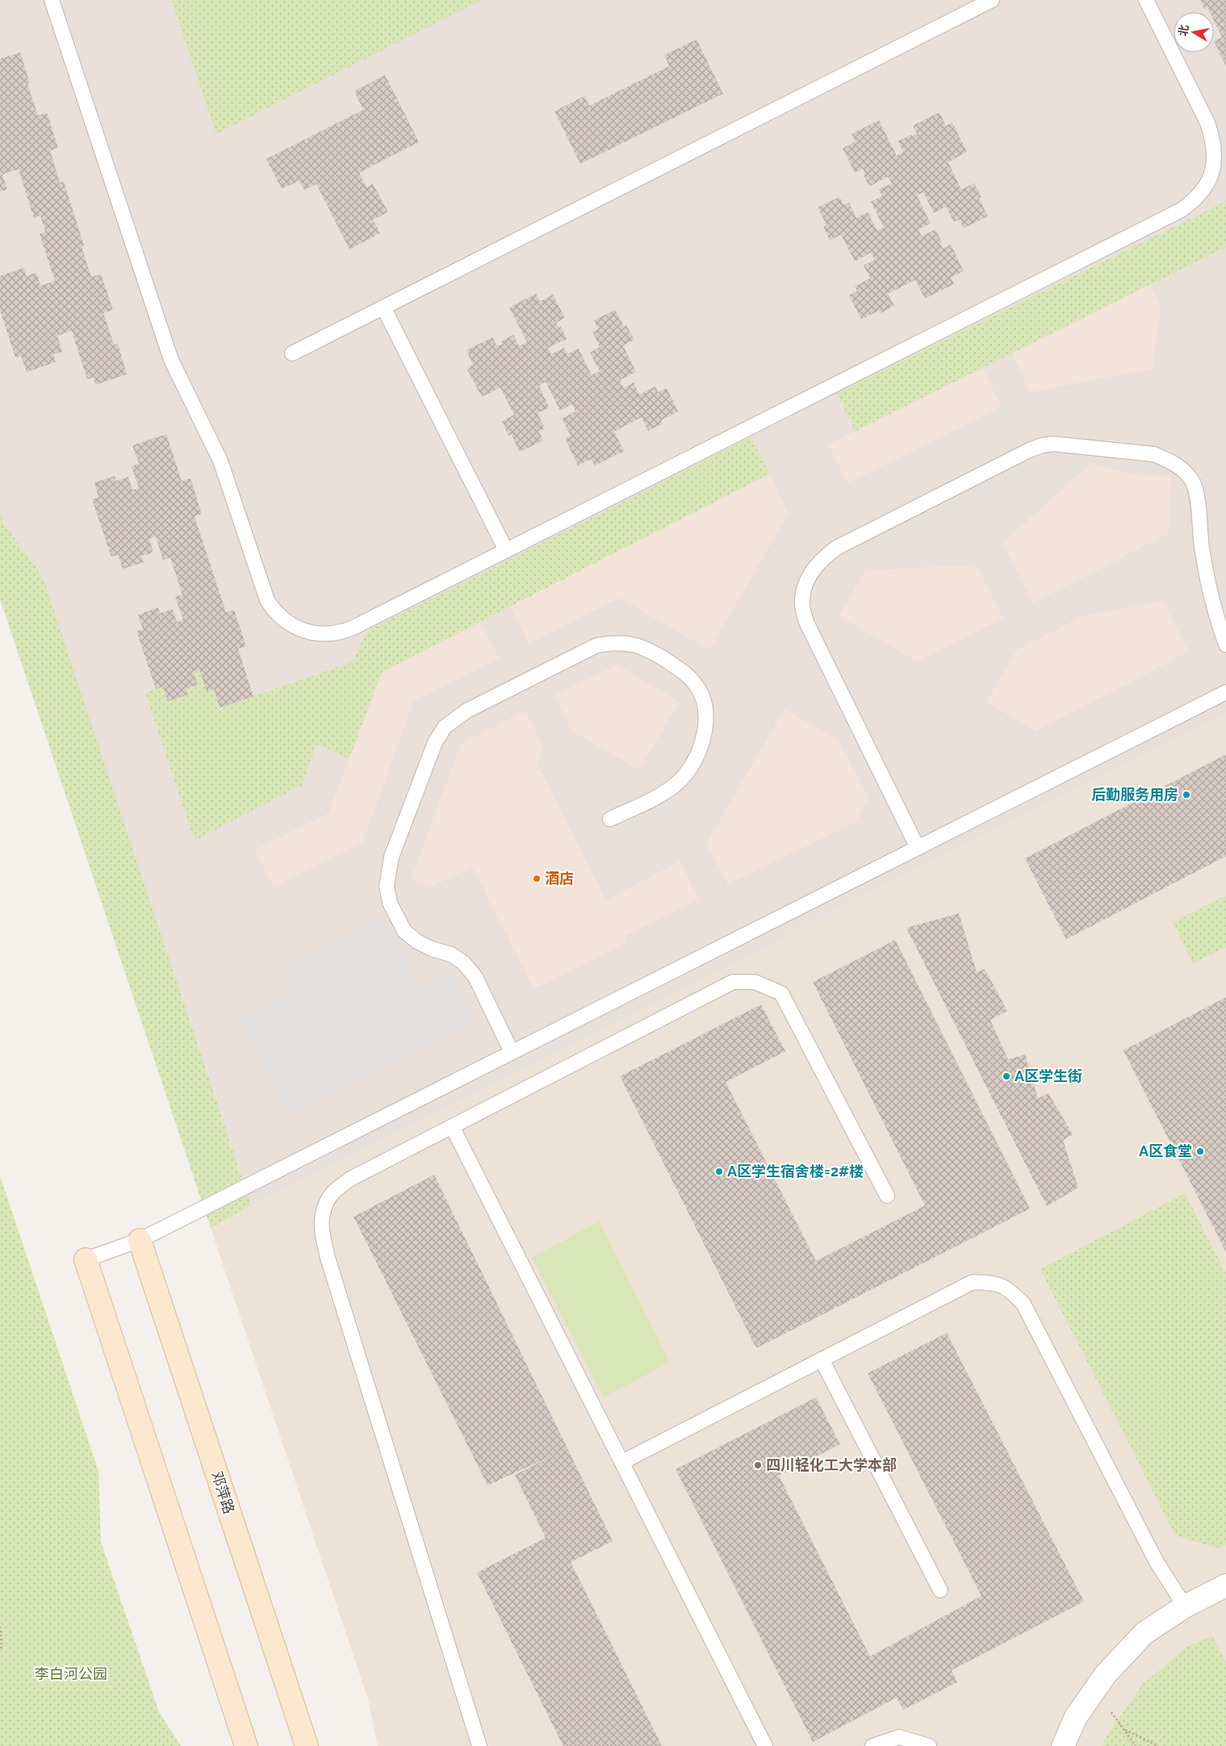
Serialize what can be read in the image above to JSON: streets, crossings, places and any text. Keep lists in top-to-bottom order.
{
  "streets": {
    "main road": ["邓萍路"]
  },
  "parks": ["李白河公园"],
  "places": [
    "后勤服务用房",
    "酒店",
    "A区学生街",
    "A区食堂",
    "A区学生宿舍楼=2#楼",
    "四川轻化工大学本部"
  ],
  "north": "left"
}
